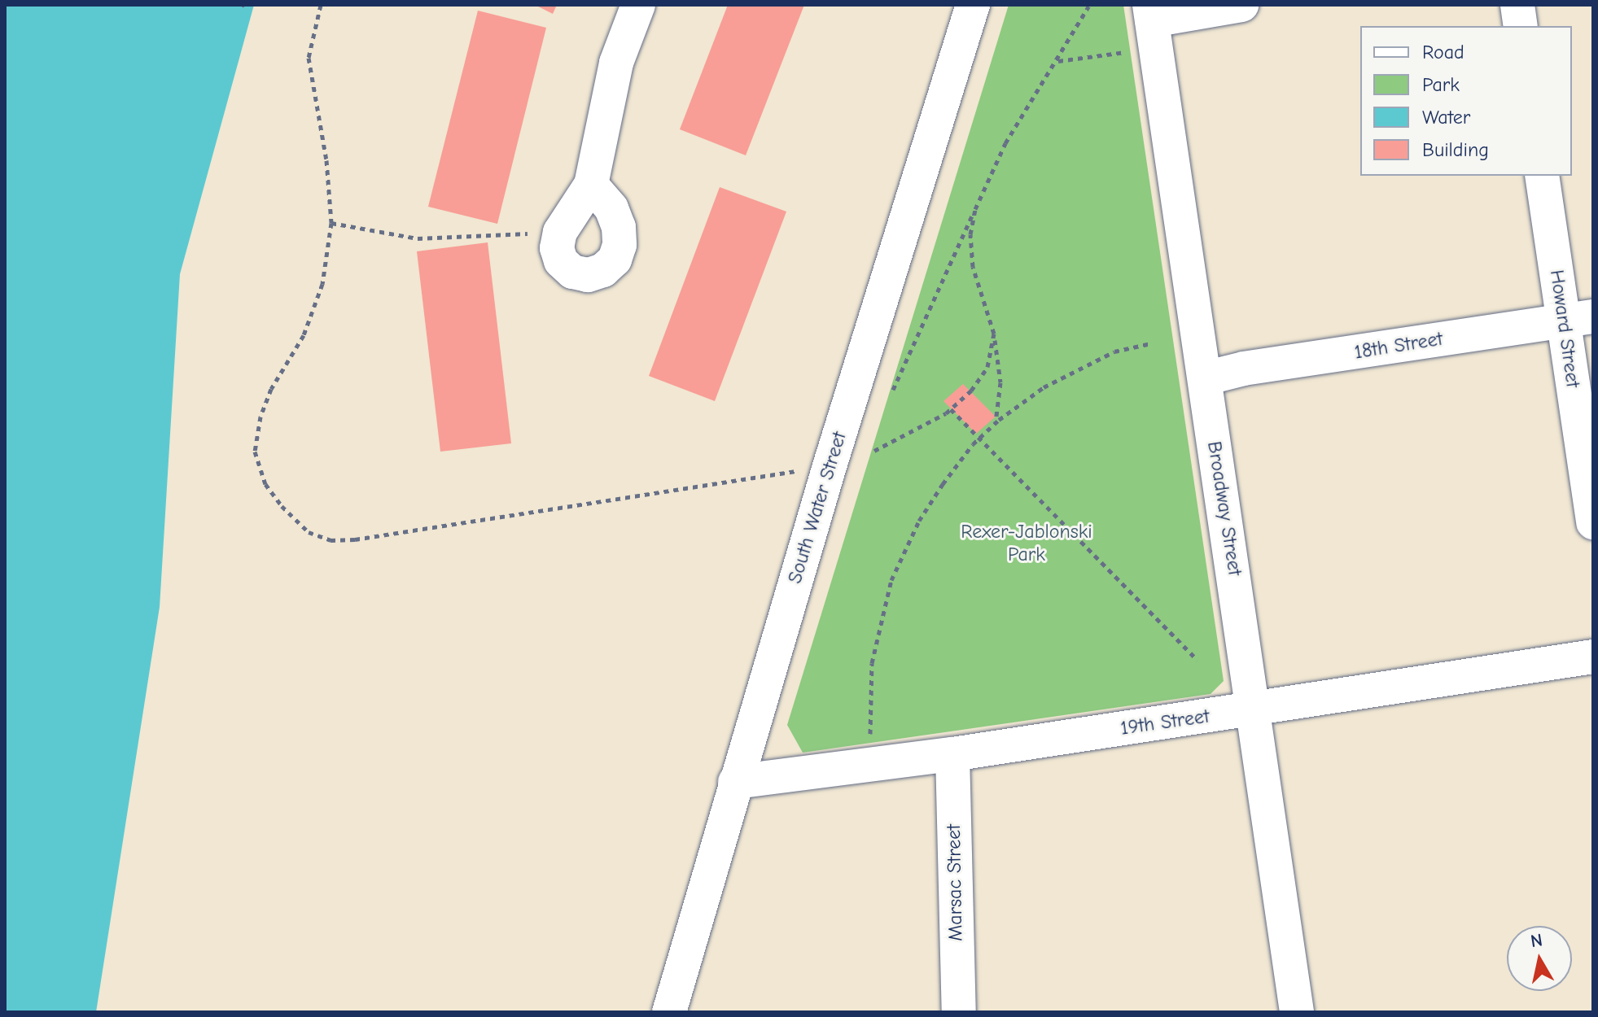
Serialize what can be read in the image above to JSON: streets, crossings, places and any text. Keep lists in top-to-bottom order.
{
  "streets": {
    "street": [
      "Howard Street",
      "18th Street",
      "South Water Street",
      "Broadway Street",
      "19th Street",
      "Marsac Street"
    ]
  },
  "crossings": [
    ["Howard Street", "18th Street"],
    ["18th Street", "Broadway Street"],
    ["South Water Street", "19th Street"],
    ["Broadway Street", "19th Street"],
    ["19th Street", "Marsac Street"]
  ],
  "parks": ["Rexer-Jablonski Park"],
  "legend": [
    "Road",
    "Park",
    "Water",
    "Building"
  ],
  "north": "top"
}
